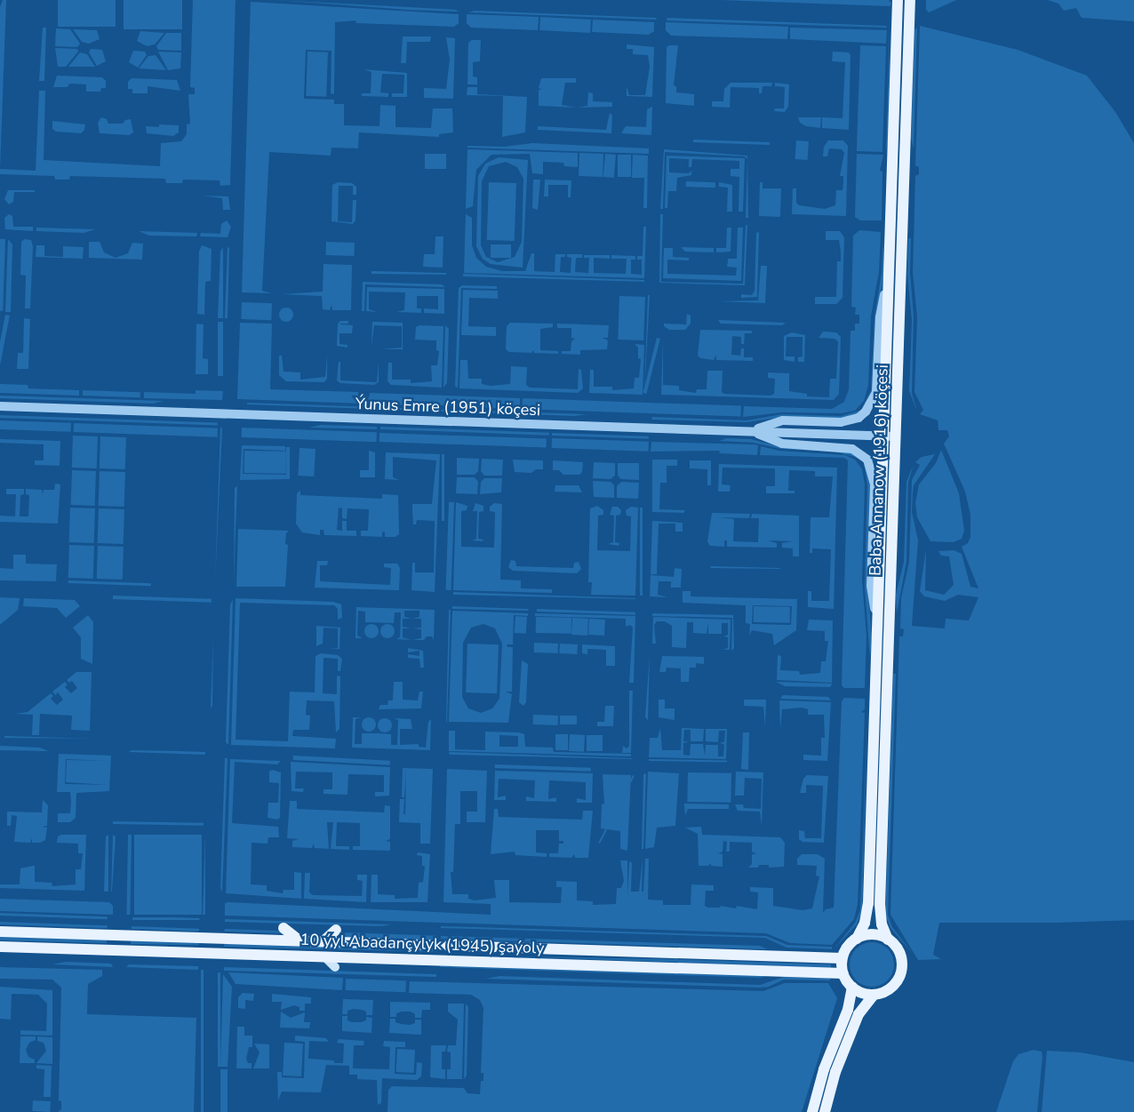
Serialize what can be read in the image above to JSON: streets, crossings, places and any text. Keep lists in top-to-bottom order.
{
  "streets": {
    "main road": ["Baba Annanow (1916) köçesi", "10 ýyl Abadançylyk (1945) şaýoly"],
    "street": ["Ýunus Emre (1951) köçesi"]
  },
  "crossings": [
    ["Ýunus Emre (1951) köçesi", "Baba Annanow (1916) köçesi"],
    ["Baba Annanow (1916) köçesi", "10 ýyl Abadançylyk (1945) şaýoly"]
  ]
}
